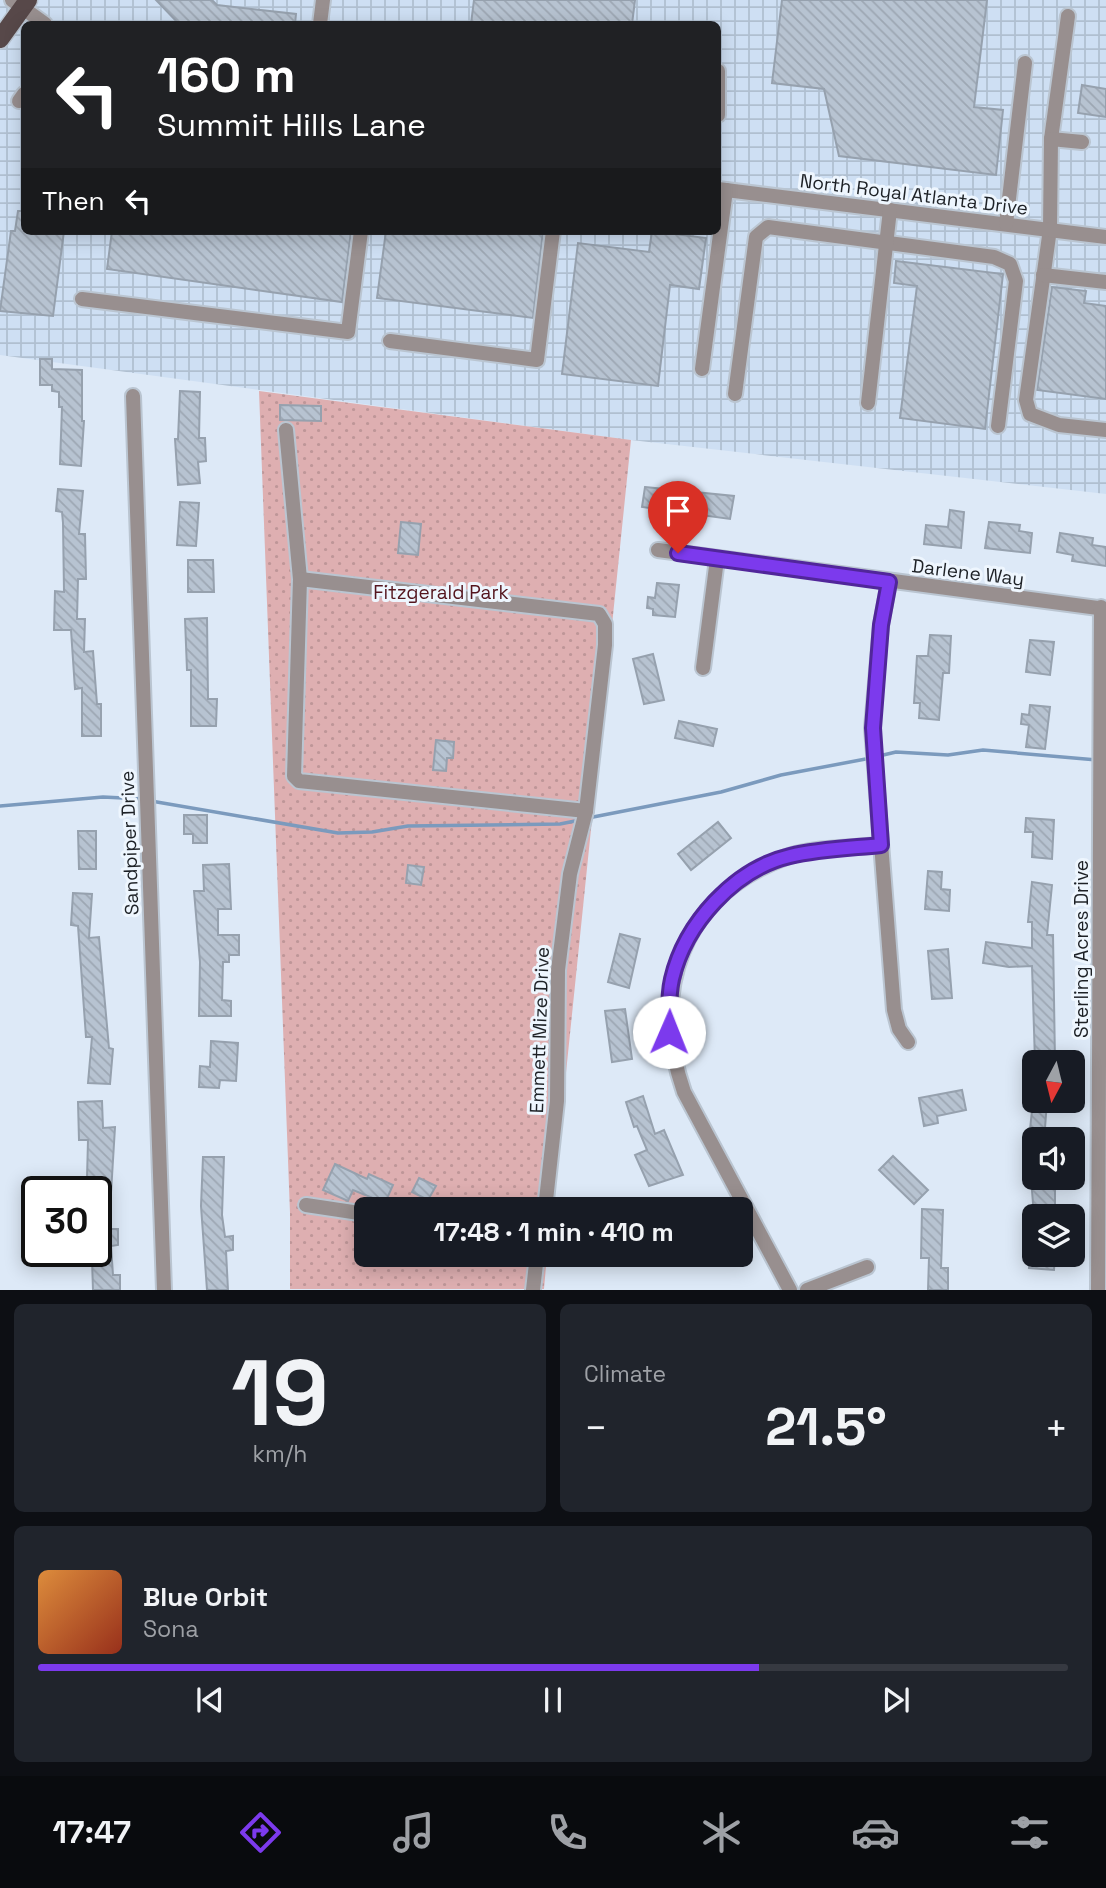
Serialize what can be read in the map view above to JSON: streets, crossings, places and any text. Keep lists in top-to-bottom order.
{
  "streets": {
    "street": [
      "North Royal Atlanta Drive",
      "Darlene Way",
      "Sandpiper Drive",
      "Sterling Acres Drive",
      "Emmett Mize Drive"
    ]
  },
  "crossings": [
    ["Darlene Way", "Sterling Acres Drive"]
  ],
  "parks": ["Fitzgerald Park"],
  "north": "bottom",
  "page": {
    "turn": ["160 m", "Summit Hills Lane"],
    "then": "Then",
    "limit": "30",
    "trip": "17:48 · 1 min · 410 m",
    "tile": [
      ["19", "km/h"],
      "Climate"
    ],
    "heat": ["−", "21.5°", "+"],
    "song": ["Blue Orbit", "Sona"],
    "tabs": "17:47"
  }
}
